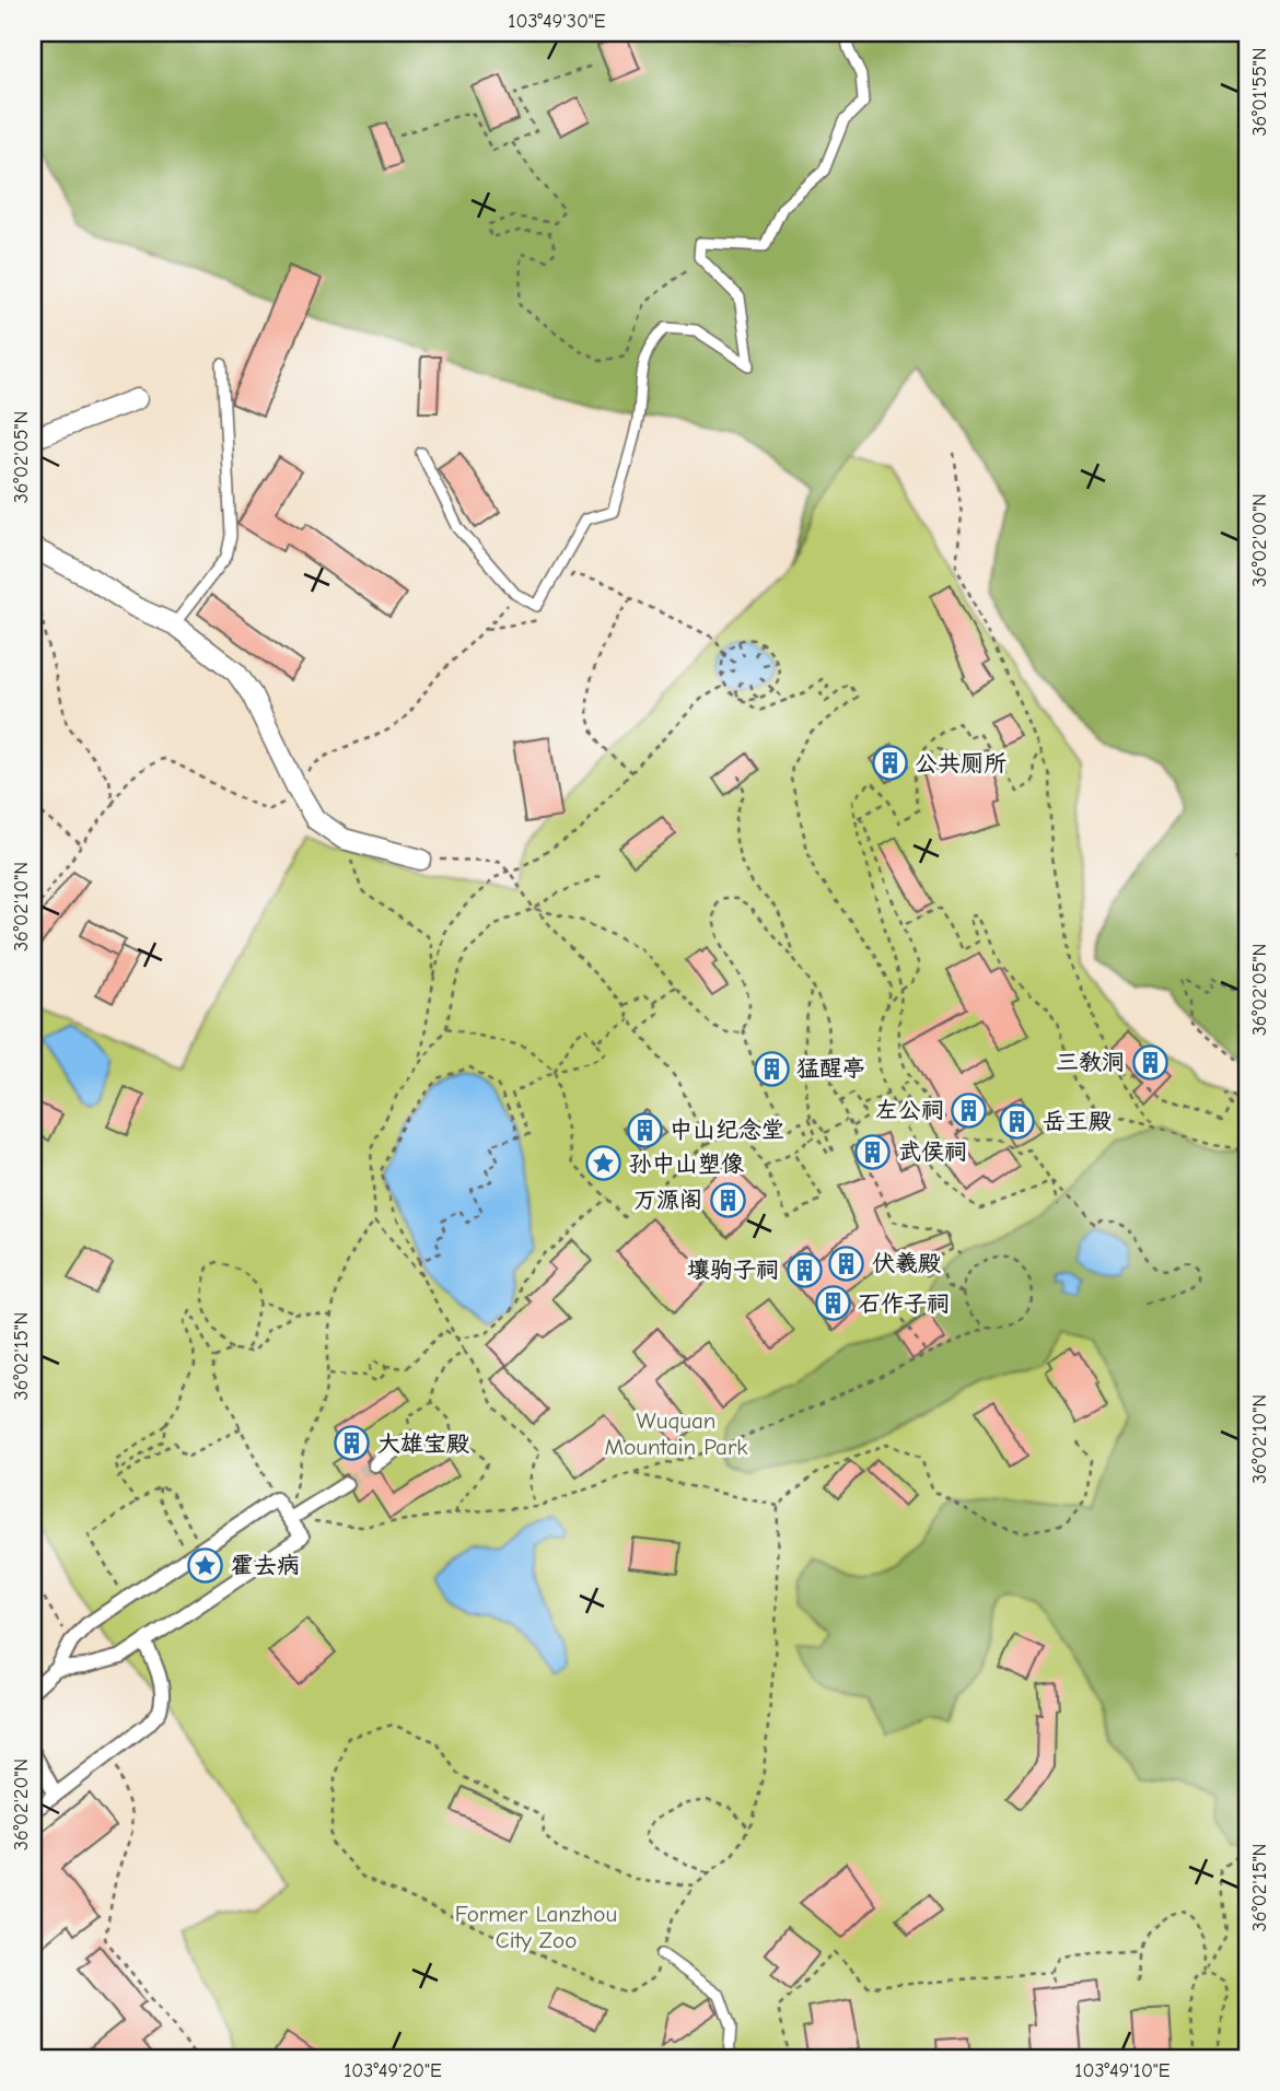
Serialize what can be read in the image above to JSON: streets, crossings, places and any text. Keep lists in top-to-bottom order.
{
  "parks": ["Wuquan Mountain Park", "Former Lanzhou City Zoo"],
  "places": {
    "building": [
      "公共厕所",
      "三教洞",
      "猛醒亭",
      "左公祠",
      "岳王殿",
      "中山纪念堂",
      "武侯祠",
      "万源阁",
      "伏羲殿",
      "壤驹子祠",
      "石作子祠",
      "大雄宝殿"
    ],
    "place": ["孙中山塑像", "霍去病"]
  },
  "coordinates": [
    "103°49'30\"E",
    "36°01'55\"N",
    "36°02'05\"N",
    "36°02'00\"N",
    "36°02'10\"N",
    "36°02'15\"N",
    "36°02'20\"N",
    "103°49'20\"E",
    "103°49'10\"E"
  ]
}
